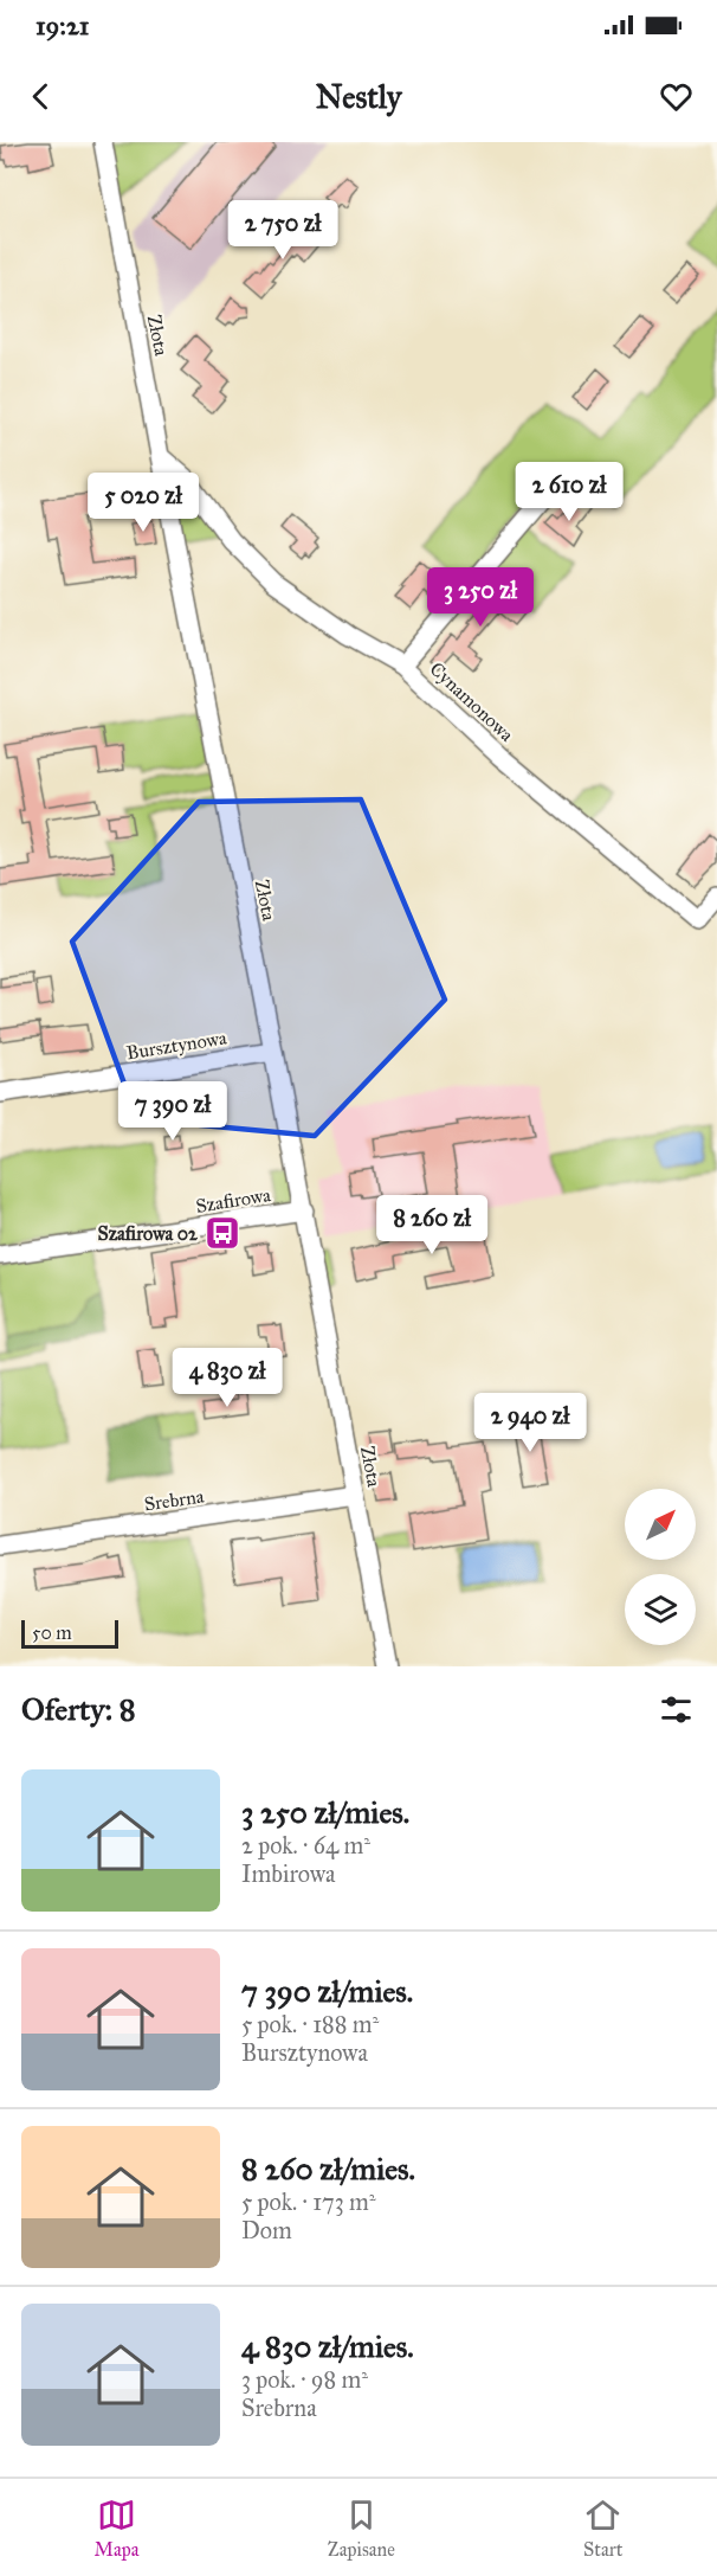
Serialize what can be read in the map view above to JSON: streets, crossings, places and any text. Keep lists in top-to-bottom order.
{
  "streets": {
    "street": [
      "Złota",
      "Cynamonowa",
      "Bursztynowa",
      "Szafirowa",
      "Srebrna"
    ]
  },
  "crossings": [
    ["Złota", "Cynamonowa"],
    ["Złota", "Bursztynowa"],
    ["Złota", "Szafirowa"],
    ["Złota", "Srebrna"]
  ],
  "places": {
    "bus stop": ["Szafirowa 02"]
  },
  "scale_bar": "50 m",
  "north": "top right",
  "page": {
    "status": "19:21",
    "header": "Nestly",
    "price": [
      "2 750 zł",
      "2 610 zł",
      "5 020 zł",
      "3 250 zł",
      "7 390 zł",
      "8 260 zł",
      "4 830 zł",
      "2 940 zł"
    ],
    "scale": "50 m",
    "heading": "Oferty: 8",
    "list": [
      {
        "name": "3 250 zł/mies.",
        "note": "2 pok. · 64 m² · Imbirowa"
      },
      {
        "name": "7 390 zł/mies.",
        "note": "5 pok. · 188 m² · Bursztynowa"
      },
      {
        "name": "8 260 zł/mies.",
        "note": "5 pok. · 173 m² · Dom"
      },
      {
        "name": "4 830 zł/mies.",
        "note": "3 pok. · 98 m² · Srebrna"
      }
    ],
    "tabs": ["Mapa", "Zapisane", "Start"]
  }
}
